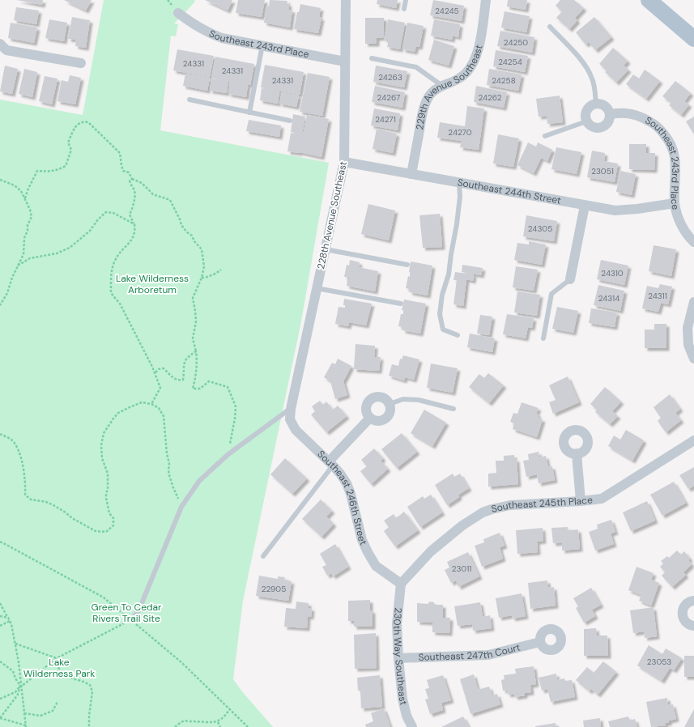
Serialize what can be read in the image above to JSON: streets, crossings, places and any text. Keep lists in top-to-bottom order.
{
  "streets": {
    "street": [
      "Southeast 243rd Place",
      "229th Avenue Southeast",
      "Southeast 244th Street",
      "228th Avenue Southeast",
      "Southeast 246th Street",
      "Southeast 245th Place",
      "Southeast 247th Court",
      "230th Way Southeast"
    ]
  },
  "crossings": [
    ["Southeast 243rd Place", "Southeast 244th Street"],
    ["Southeast 243rd Place", "228th Avenue Southeast"],
    ["229th Avenue Southeast", "Southeast 244th Street"],
    ["Southeast 244th Street", "228th Avenue Southeast"],
    ["228th Avenue Southeast", "Southeast 246th Street"],
    ["Southeast 246th Street", "Southeast 245th Place"],
    ["Southeast 246th Street", "230th Way Southeast"],
    ["Southeast 245th Place", "230th Way Southeast"],
    ["Southeast 247th Court", "230th Way Southeast"]
  ],
  "parks": ["Lake Wilderness Arboretum", "Green To Cedar Rivers Trail Site", "Lake Wilderness Park"],
  "house_numbers": [
    "24245",
    "24250",
    "24254",
    "24331",
    "24331",
    "24263",
    "24331",
    "24258",
    "24267",
    "24262",
    "24271",
    "24270",
    "23051",
    "24305",
    "24310",
    "24311",
    "24314",
    "23011",
    "22905",
    "23053"
  ]
}
